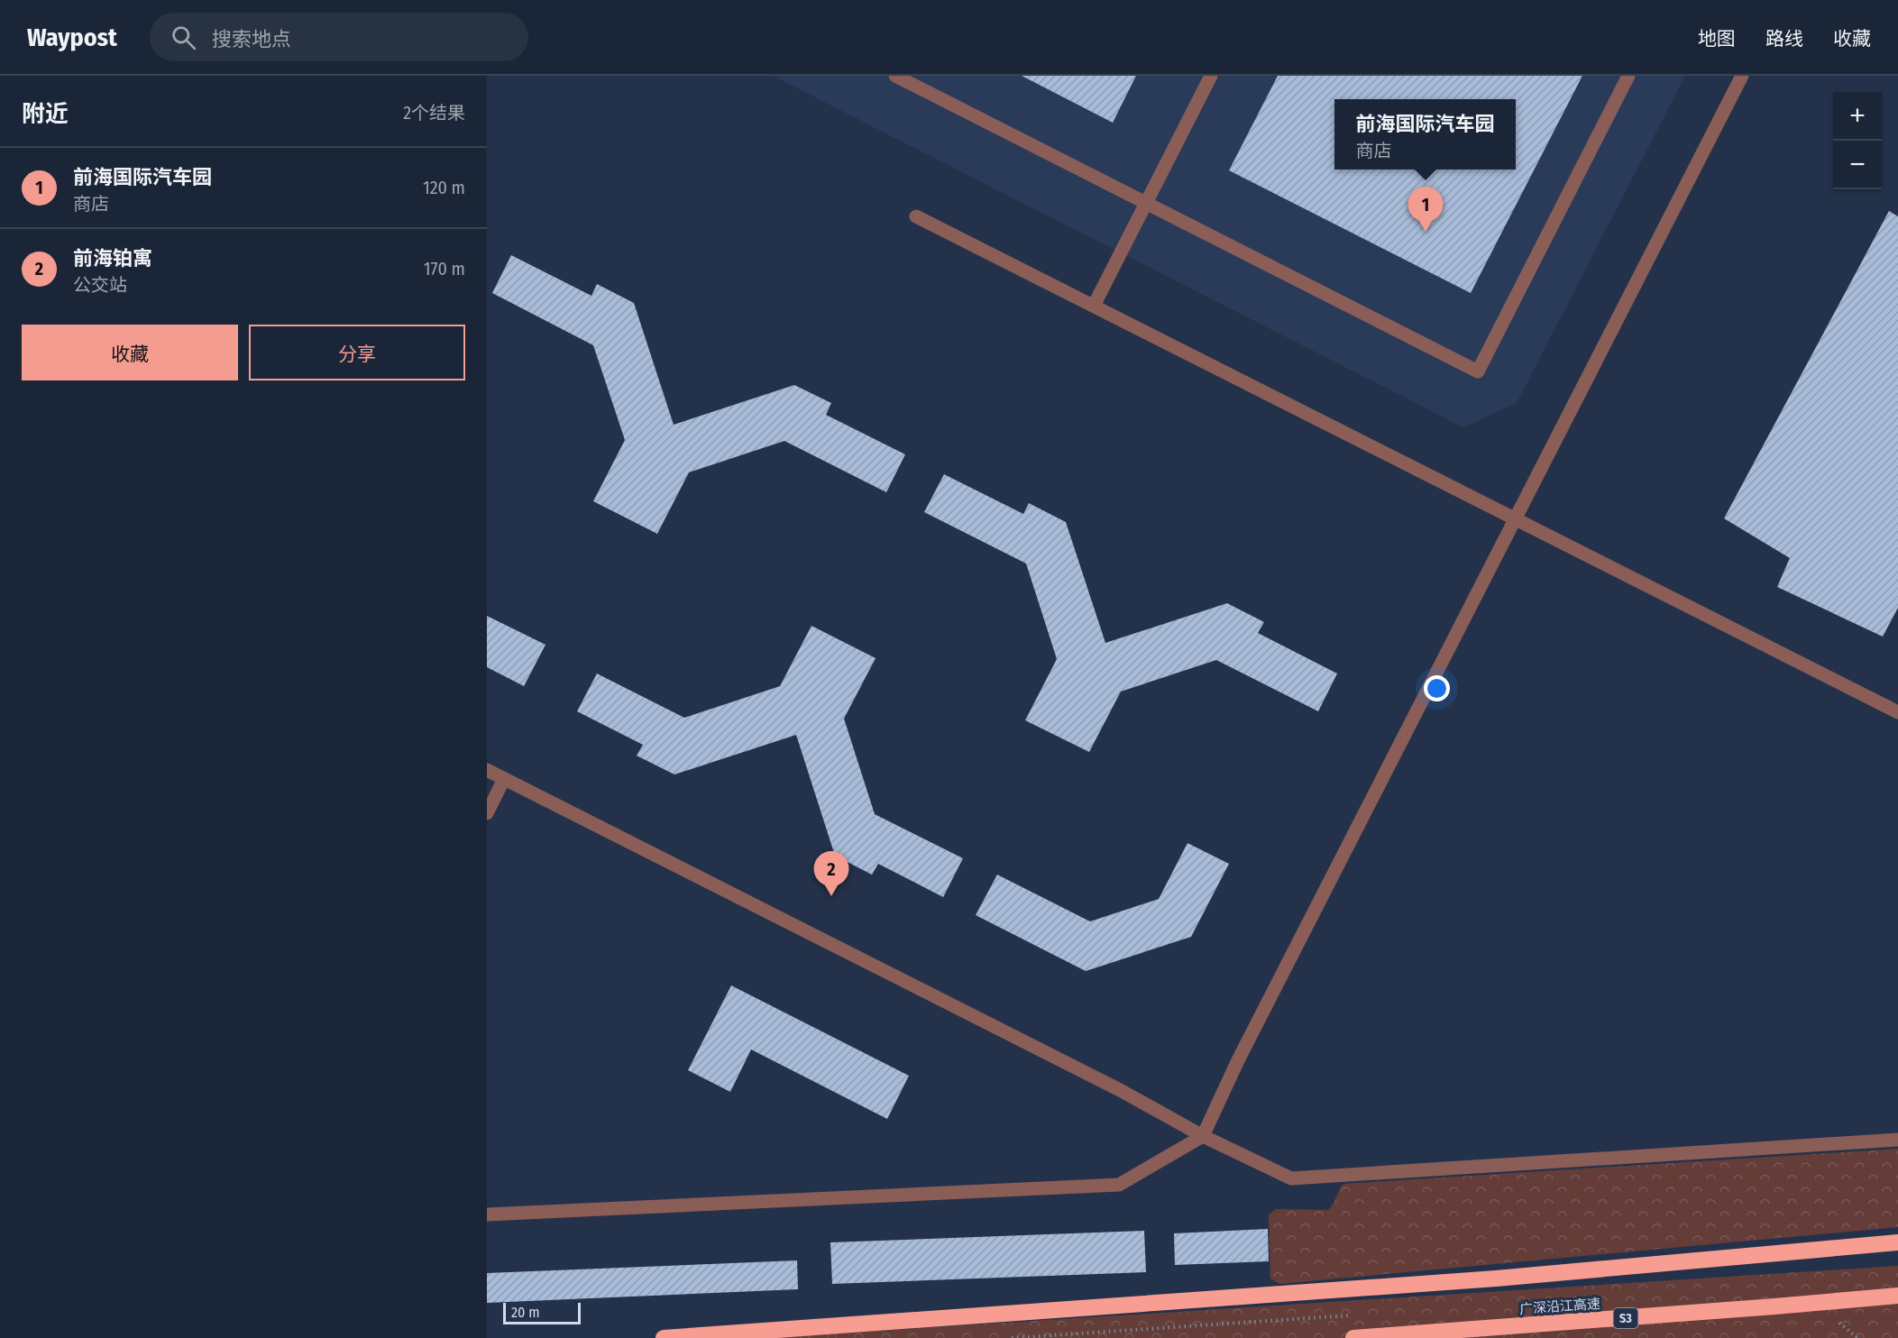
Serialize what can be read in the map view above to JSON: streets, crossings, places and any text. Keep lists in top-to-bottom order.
{
  "streets": {
    "highway": ["广深沿江高速", "S3"]
  },
  "scale_bar": "20 m",
  "page": {
    "header": "Waypost",
    "search": "搜索地点",
    "nav": ["地图", "路线", "收藏"],
    "heading": ["附近", "2个结果"],
    "map_buttons": ["+", "−"],
    "popup": ["前海国际汽车园", "商店"],
    "list": [
      {
        "mark": "1",
        "name": "前海国际汽车园",
        "note": "商店",
        "value": "120 m"
      },
      {
        "mark": "2",
        "name": "前海铂寓",
        "note": "公交站",
        "value": "170 m"
      }
    ],
    "pins": ["1", "2"],
    "buttons": ["收藏", "分享"],
    "scale": "20 m"
  }
}
